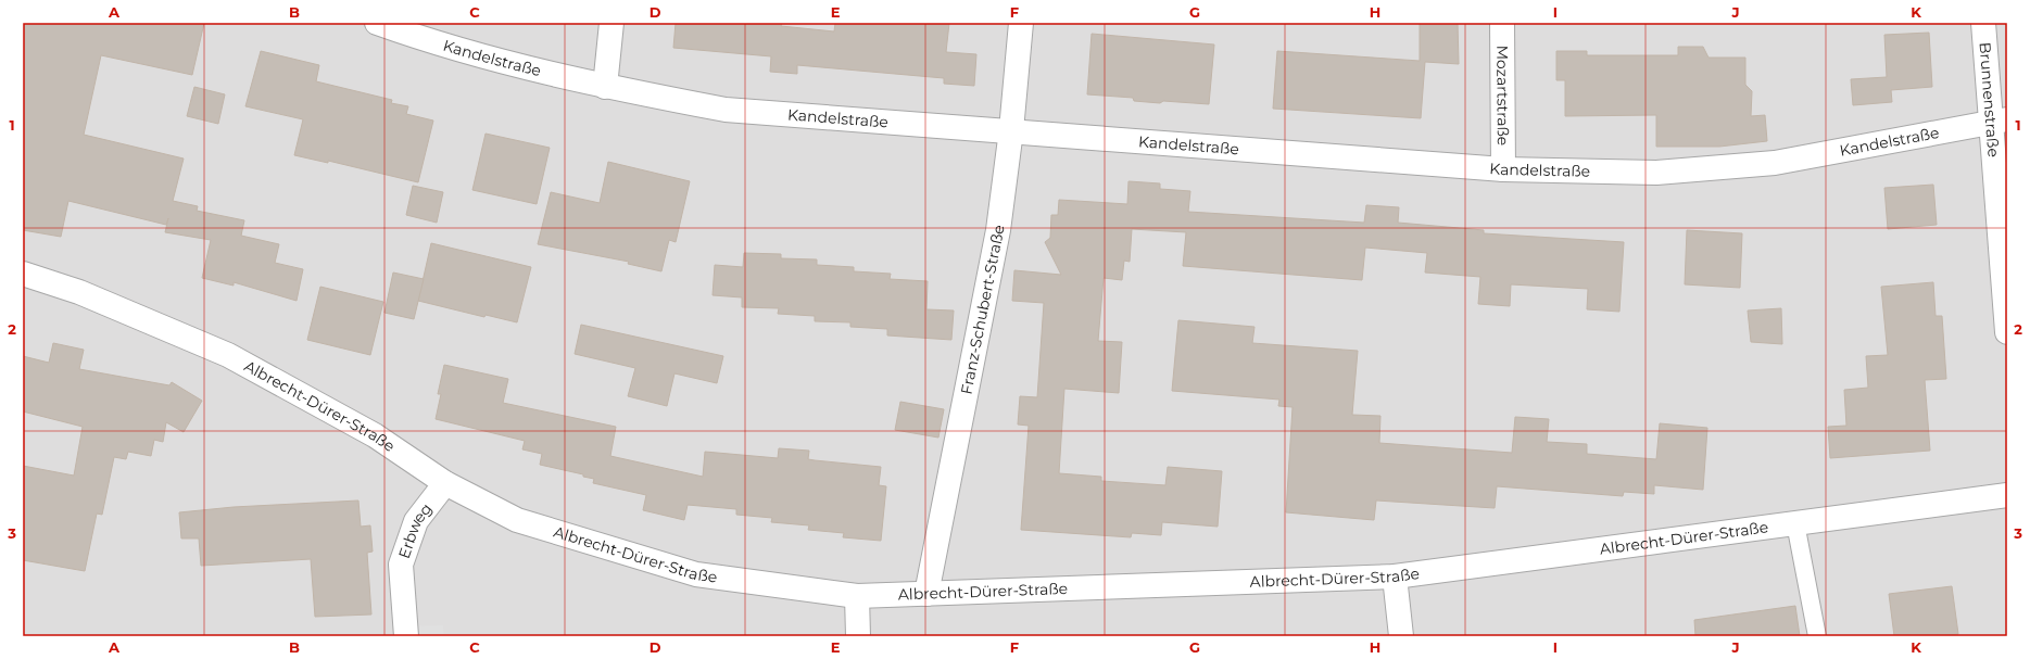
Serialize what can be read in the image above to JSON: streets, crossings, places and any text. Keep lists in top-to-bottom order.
{
  "streets": {
    "street": [
      "Kandelstraße",
      "Mozartstraße",
      "Brunnenstraße",
      "Franz-Schubert-Straße",
      "Albrecht-Dürer-Straße",
      "Erbweg"
    ]
  },
  "crossings": [
    ["Kandelstraße", "Mozartstraße"],
    ["Kandelstraße", "Brunnenstraße"],
    ["Kandelstraße", "Franz-Schubert-Straße"],
    ["Franz-Schubert-Straße", "Albrecht-Dürer-Straße"],
    ["Albrecht-Dürer-Straße", "Erbweg"]
  ],
  "grid": {
    "columns": [
      "A",
      "B",
      "C",
      "D",
      "E",
      "F",
      "G",
      "H",
      "I",
      "J",
      "K"
    ],
    "rows": ["1", "2", "3"]
  }
}
